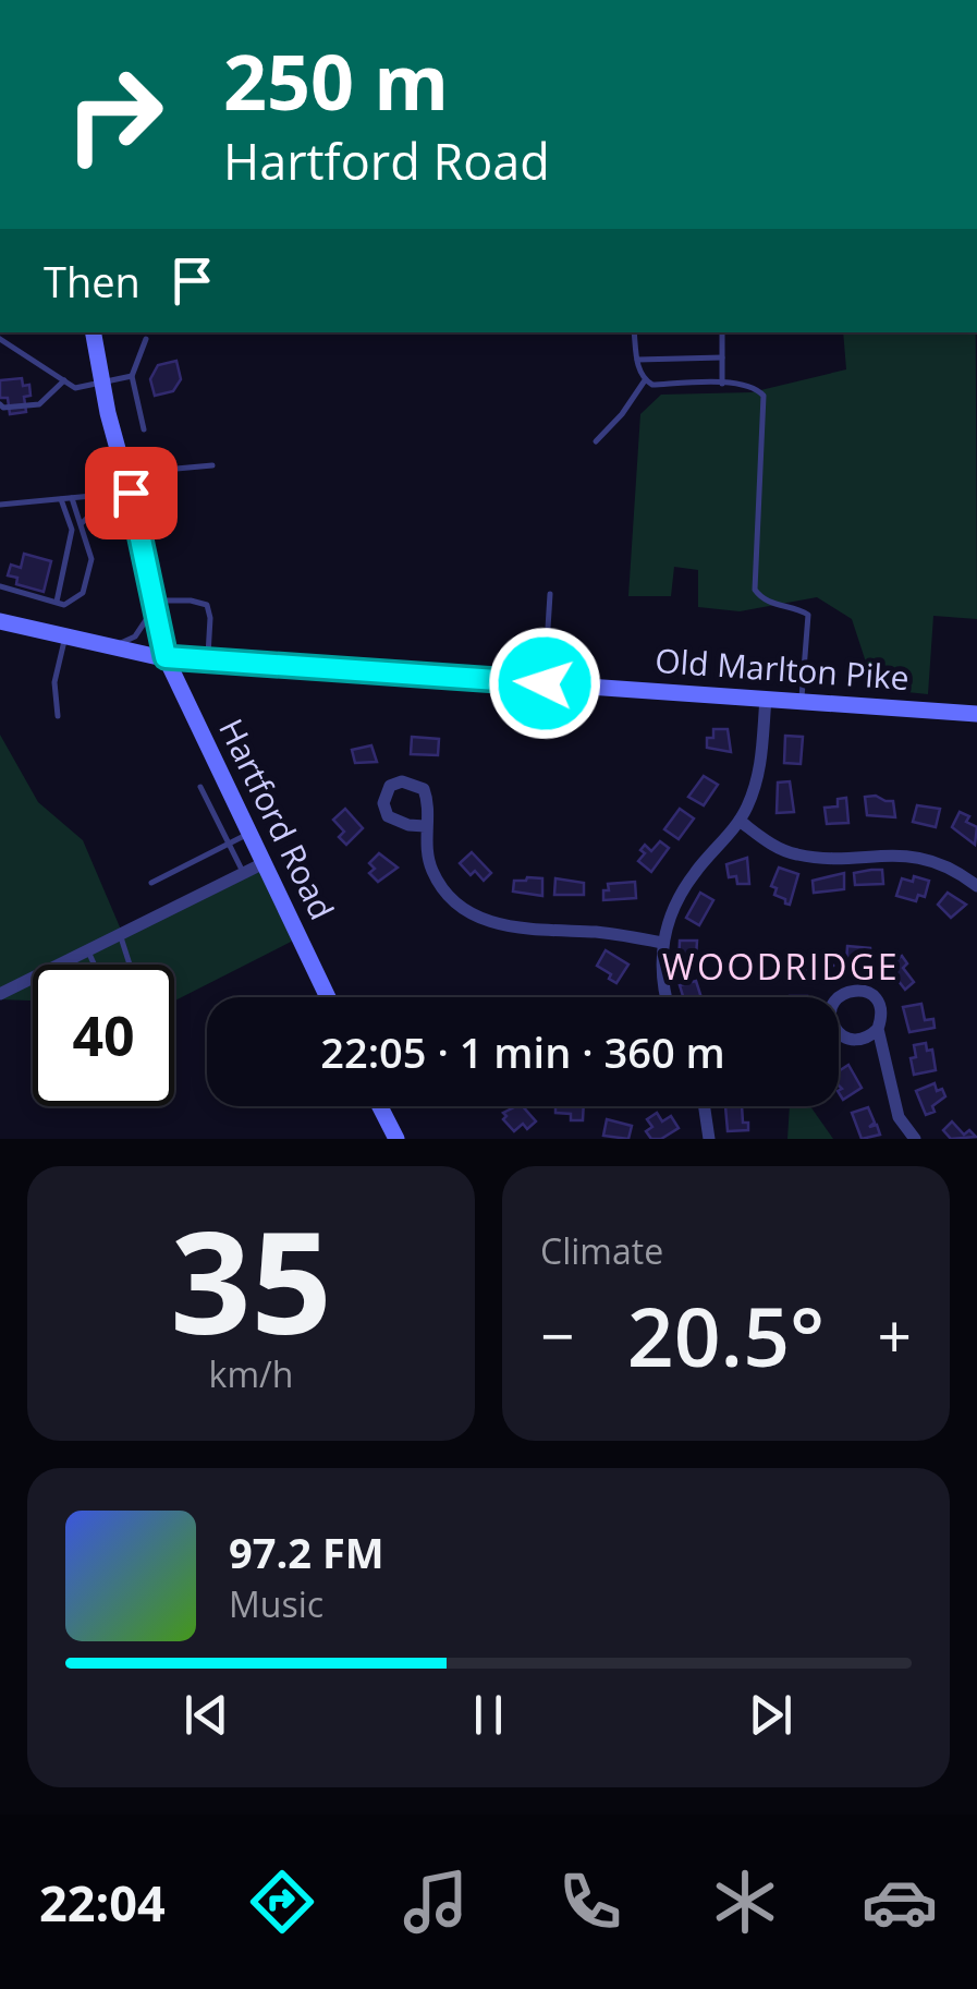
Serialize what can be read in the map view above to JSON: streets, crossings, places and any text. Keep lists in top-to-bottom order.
{
  "streets": {
    "street": ["Old Marlton Pike", "Hartford Road"]
  },
  "crossings": [
    ["Old Marlton Pike", "Hartford Road"]
  ],
  "districts": ["WOODRIDGE"],
  "page": {
    "turn": ["250 m", "Hartford Road"],
    "then": "Then",
    "limit": "40",
    "trip": "22:05 · 1 min · 360 m",
    "tile": [
      ["35", "km/h"],
      "Climate"
    ],
    "heat": ["−", "20.5°", "+"],
    "song": ["97.2 FM", "Music"],
    "tabs": "22:04"
  }
}
